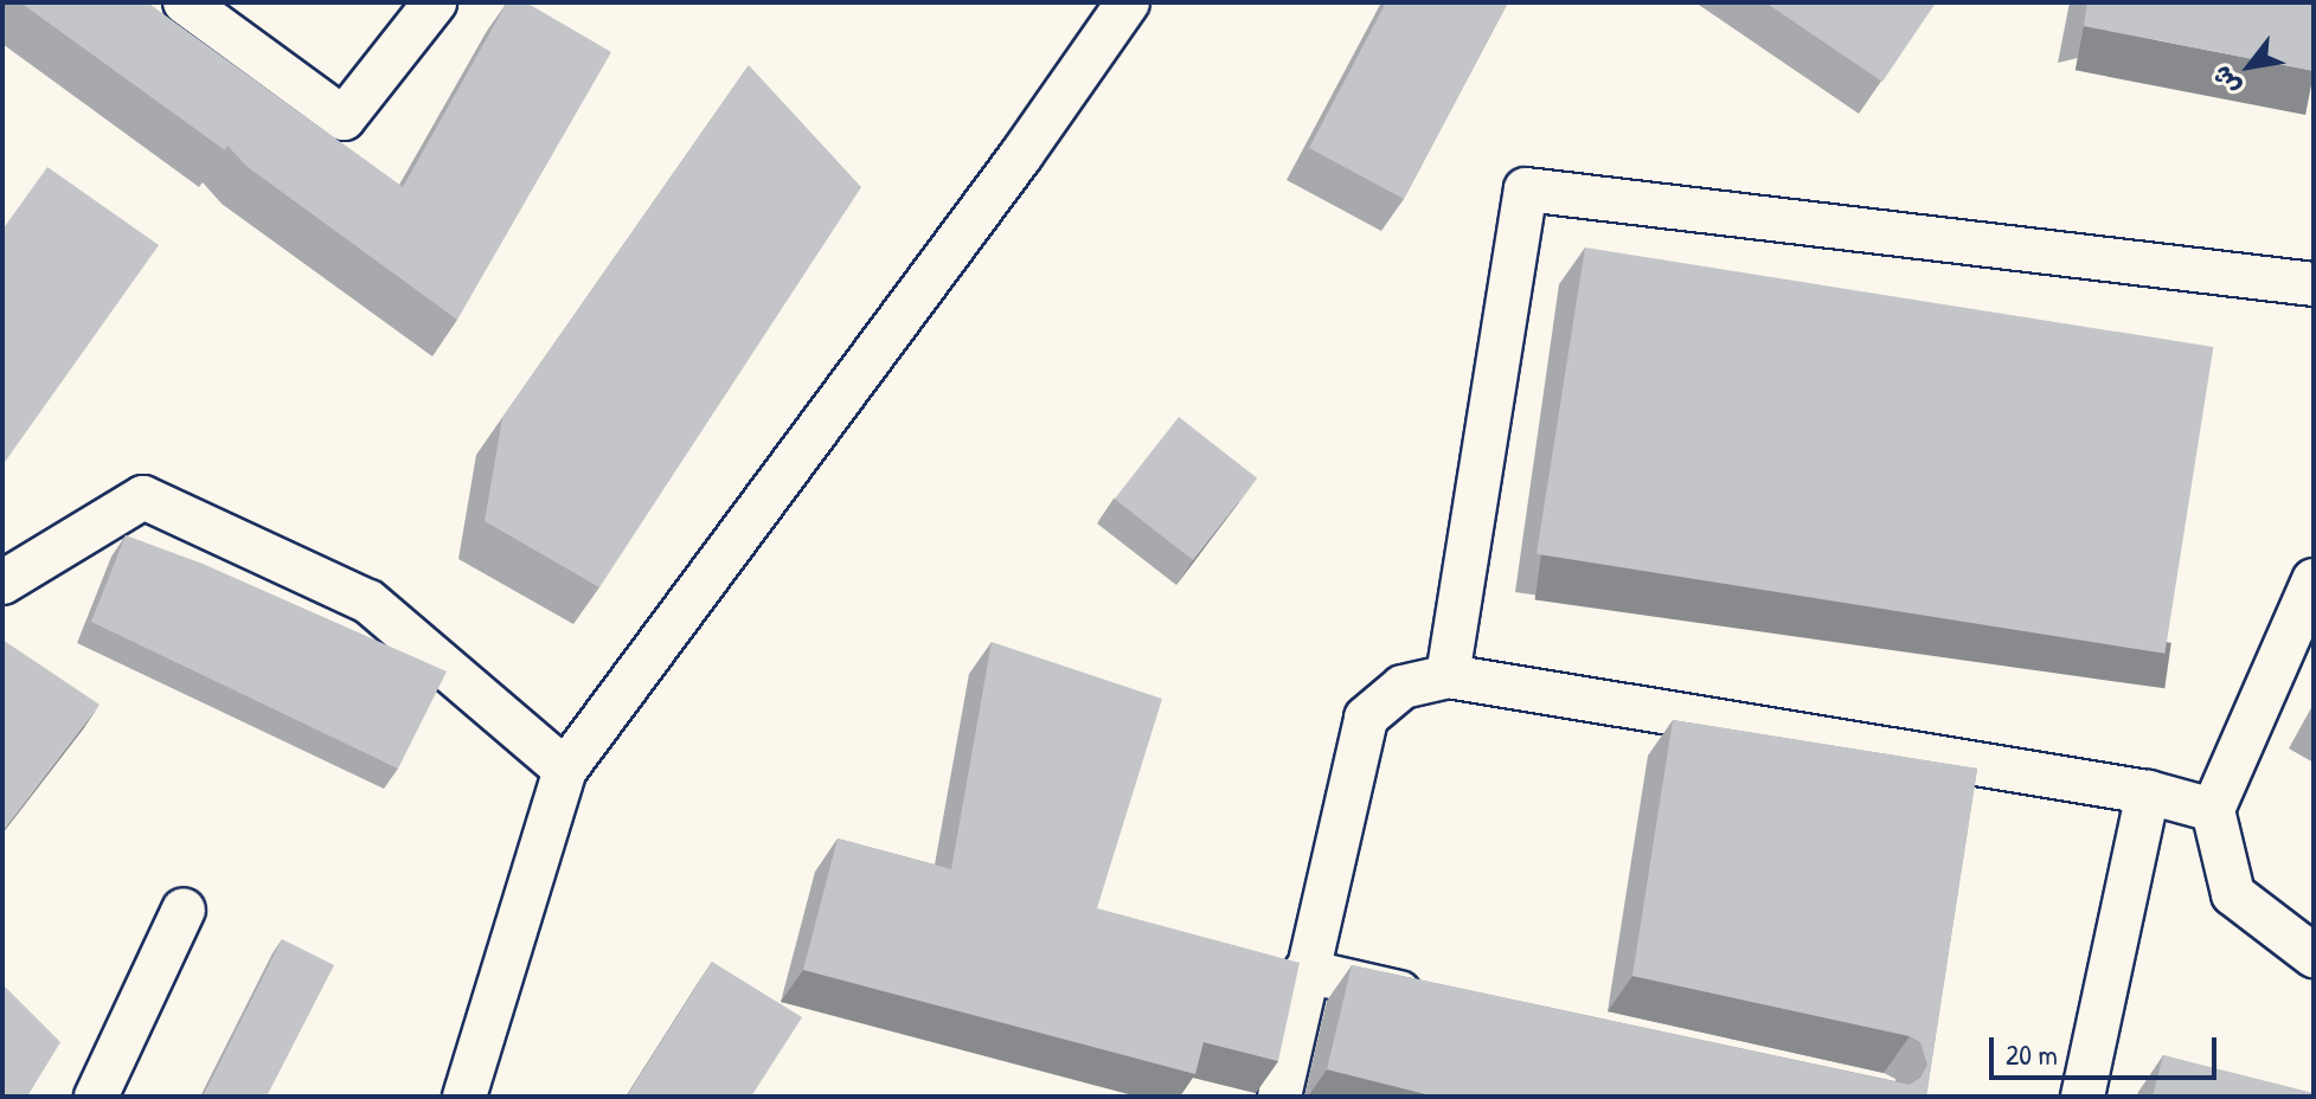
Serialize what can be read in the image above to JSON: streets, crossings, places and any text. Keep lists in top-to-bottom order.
{
  "scale_bar": "20 m",
  "north": "bottom left"
}
